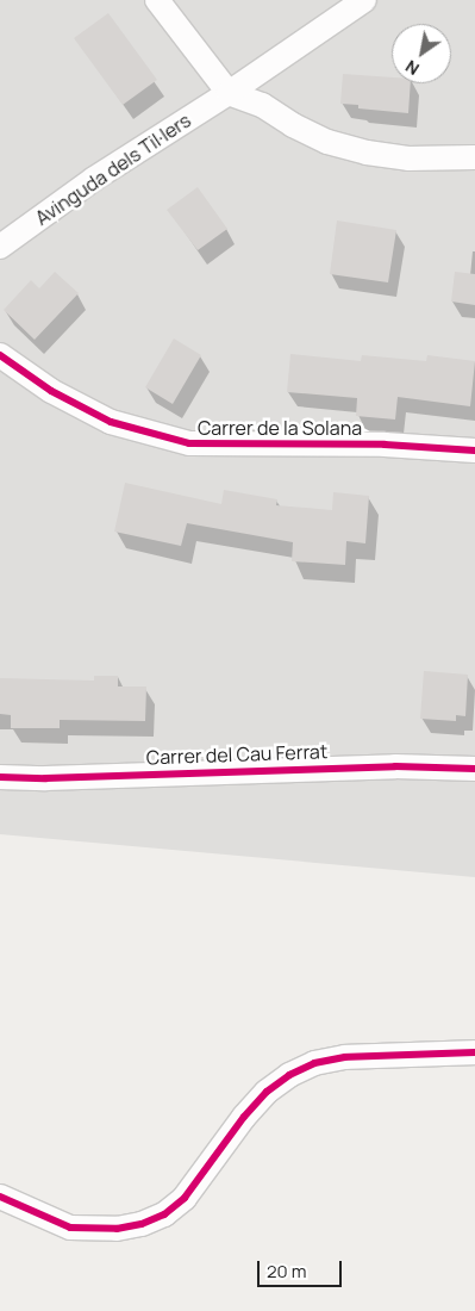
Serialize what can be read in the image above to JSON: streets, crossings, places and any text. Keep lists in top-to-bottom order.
{
  "streets": {
    "street": ["Avinguda dels Til·lers", "Carrer de la Solana", "Carrer del Cau Ferrat"]
  },
  "scale_bar": "20 m",
  "north": "bottom left"
}
